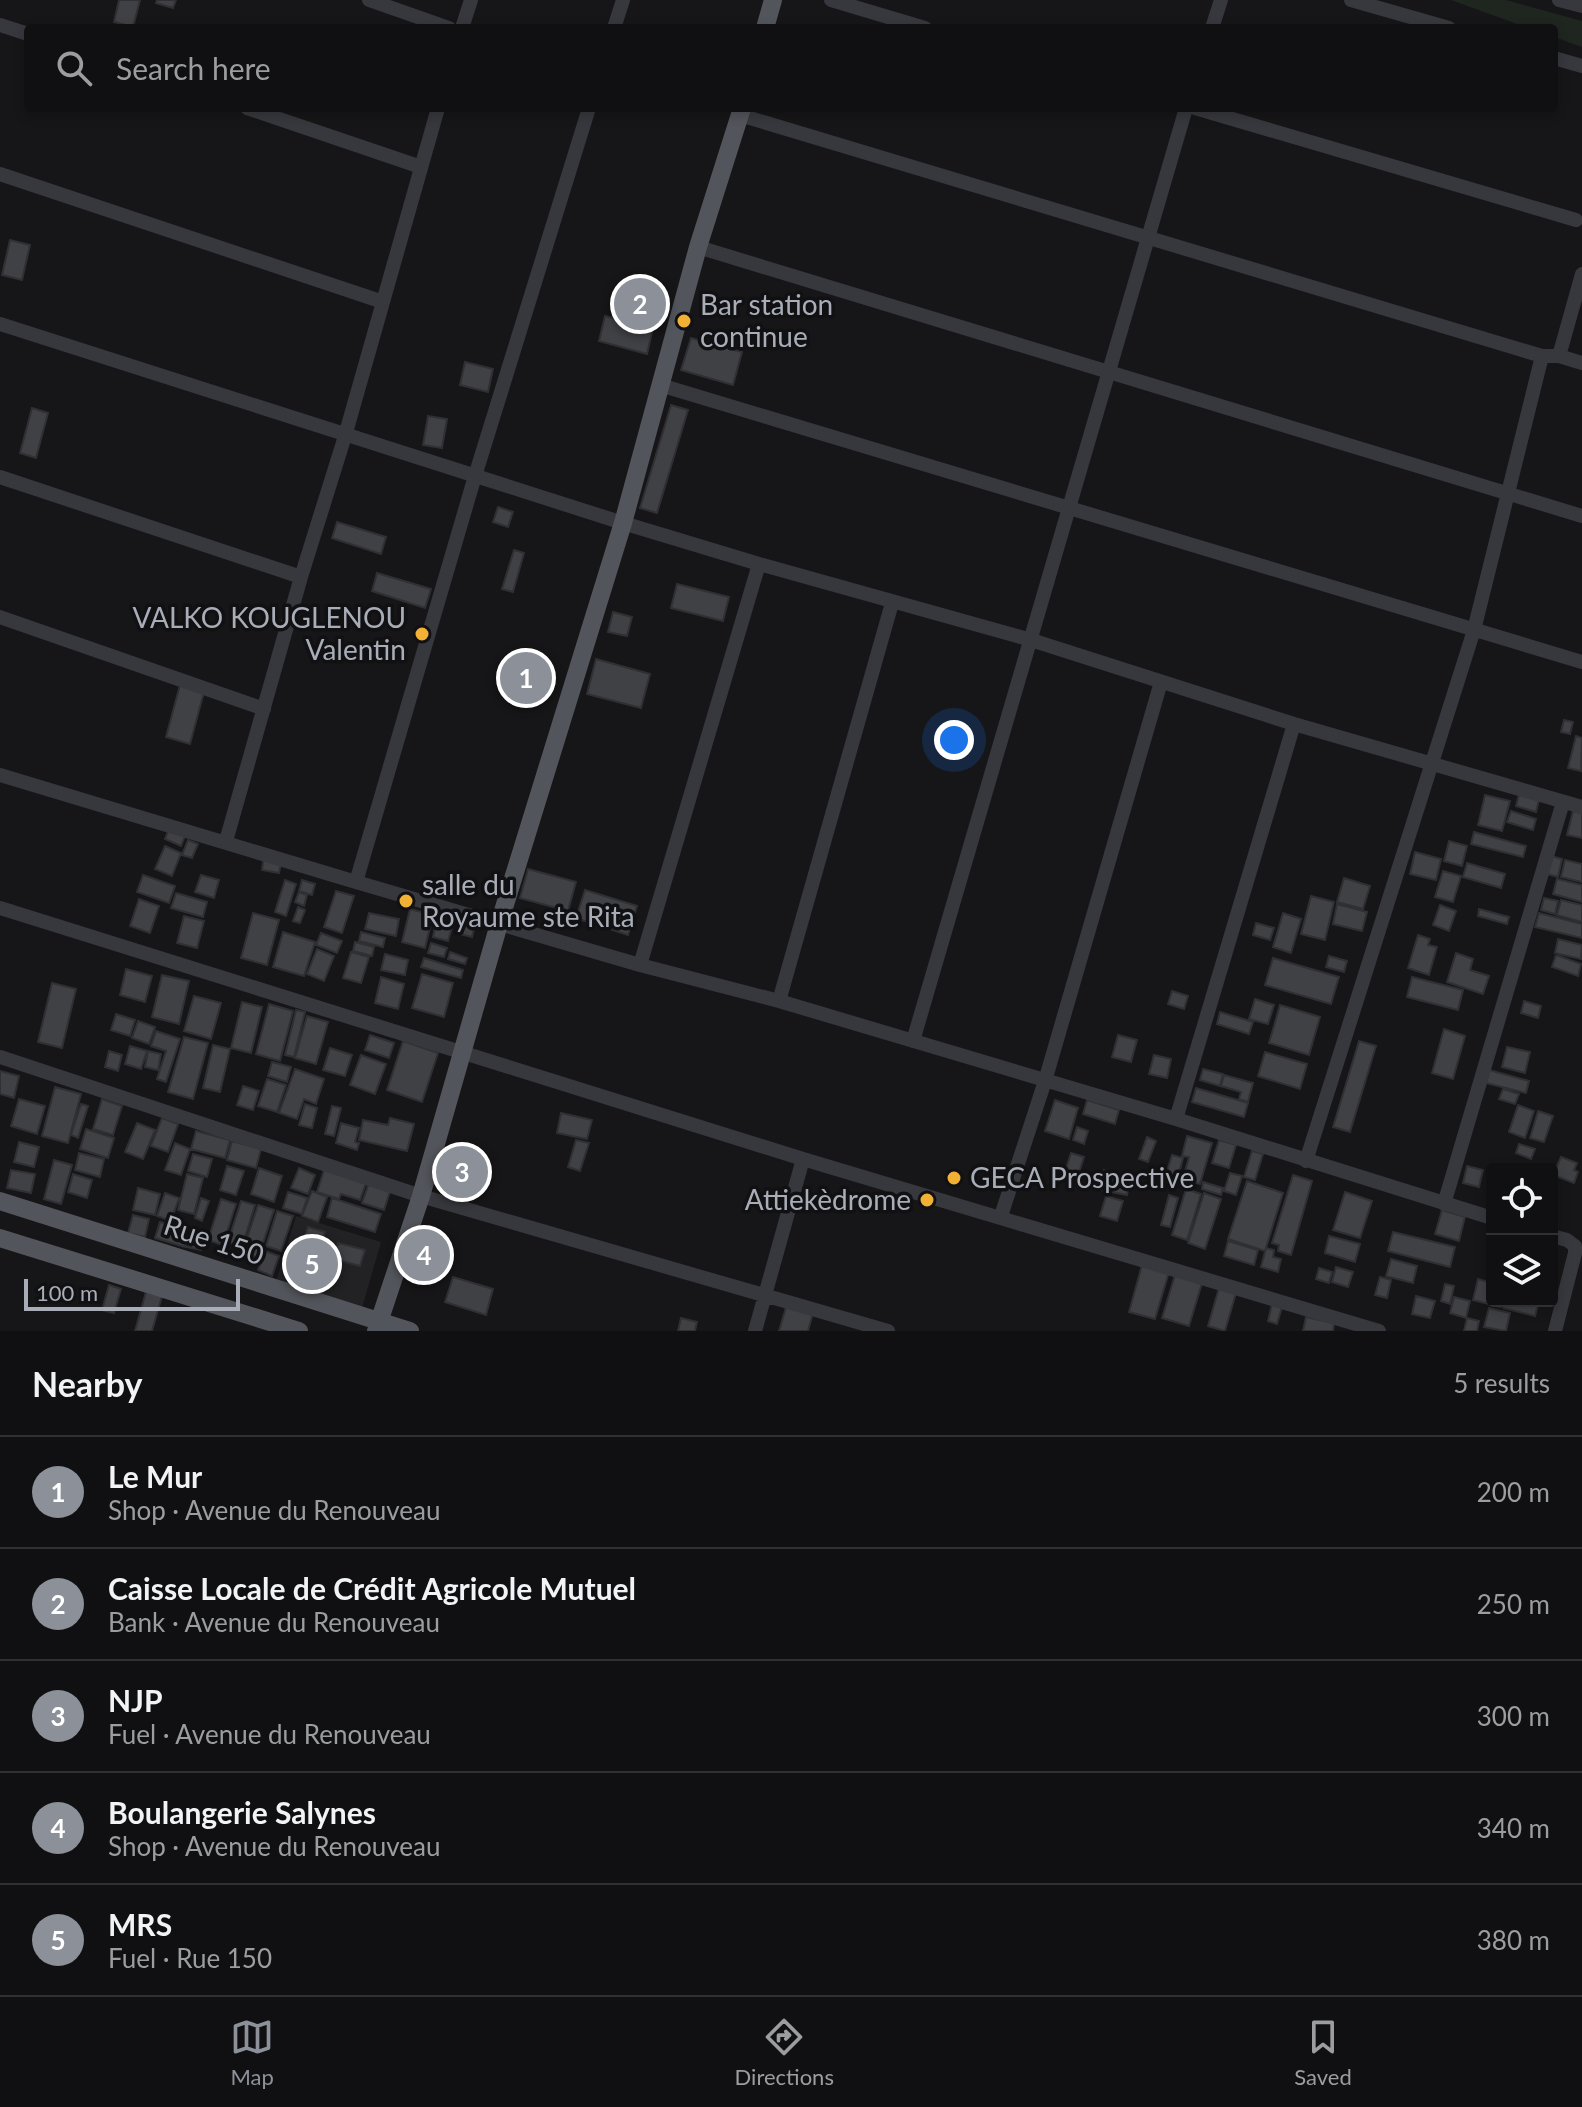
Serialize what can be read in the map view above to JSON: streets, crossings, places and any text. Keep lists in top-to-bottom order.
{
  "streets": {
    "main road": ["Rue 150"]
  },
  "places": [
    "Bar station continue",
    "VALKO KOUGLENOU Valentin",
    "salle du Royaume ste Rita",
    "GECA Prospective",
    "Attiekèdrome"
  ],
  "scale_bar": "100 m",
  "page": {
    "search": "Search here",
    "pins": [
      "2",
      "1",
      "3",
      "4",
      "5"
    ],
    "scale": "100 m",
    "heading": ["Nearby", "5 results"],
    "list": [
      {
        "mark": "1",
        "name": "Le Mur",
        "note": "Shop · Avenue du Renouveau",
        "value": "200 m"
      },
      {
        "mark": "2",
        "name": "Caisse Locale de Crédit Agricole Mutuel",
        "note": "Bank · Avenue du Renouveau",
        "value": "250 m"
      },
      {
        "mark": "3",
        "name": "NJP",
        "note": "Fuel · Avenue du Renouveau",
        "value": "300 m"
      },
      {
        "mark": "4",
        "name": "Boulangerie Salynes",
        "note": "Shop · Avenue du Renouveau",
        "value": "340 m"
      },
      {
        "mark": "5",
        "name": "MRS",
        "note": "Fuel · Rue 150",
        "value": "380 m"
      }
    ],
    "nav": ["Map", "Directions", "Saved"]
  }
}
